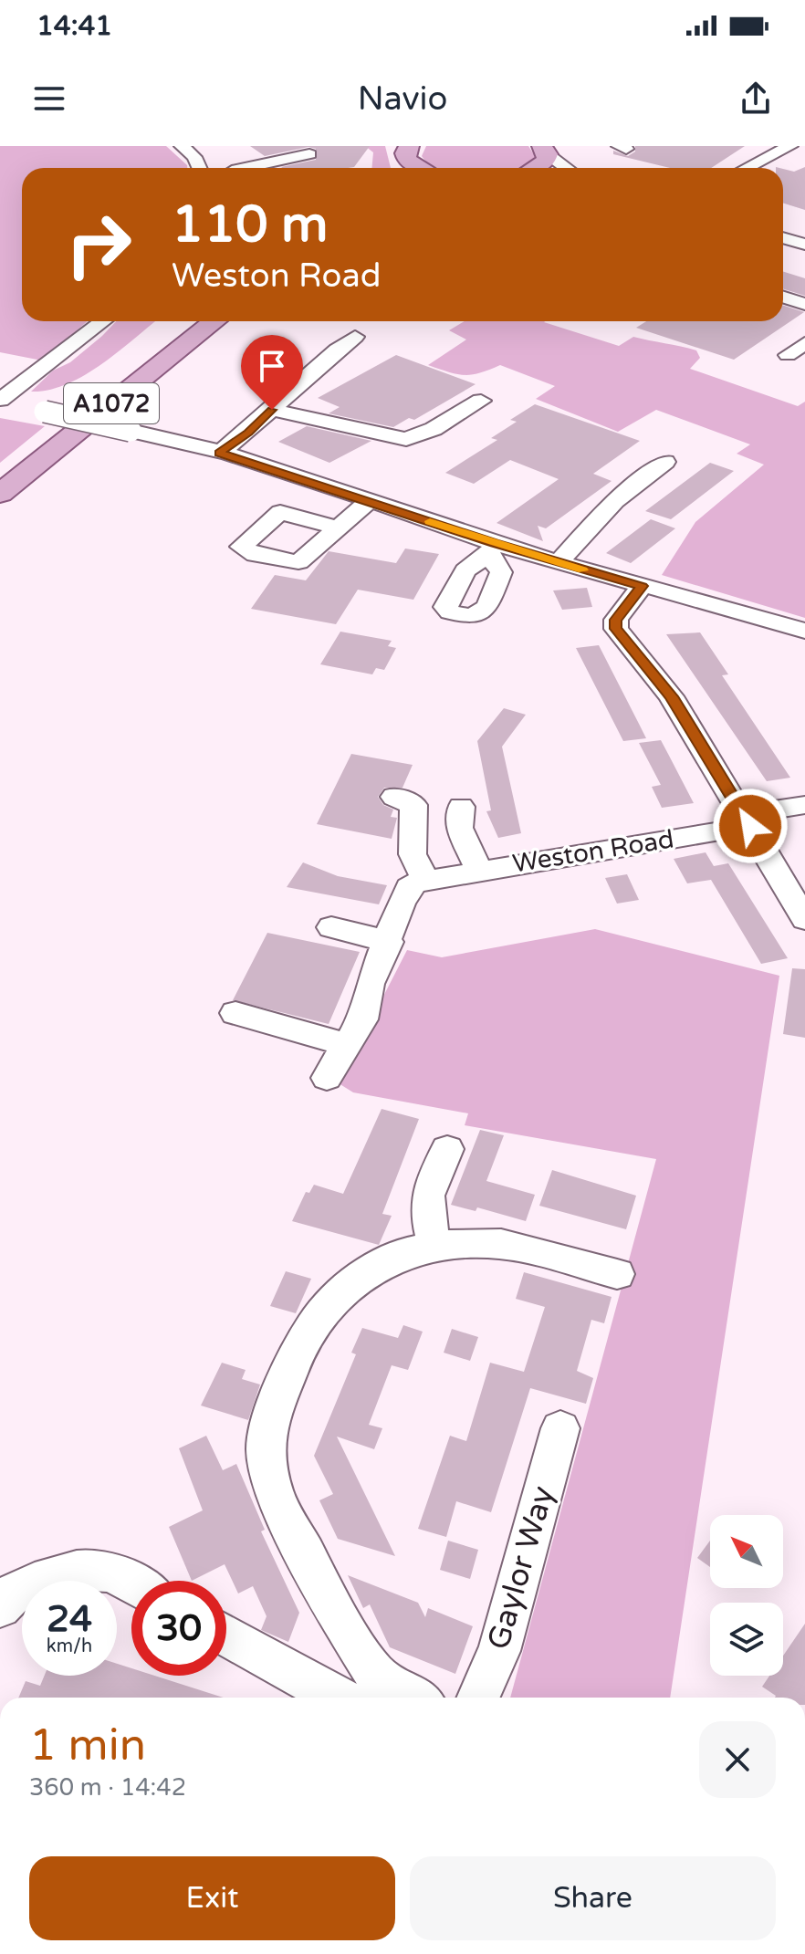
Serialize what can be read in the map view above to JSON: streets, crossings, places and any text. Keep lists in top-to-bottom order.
{
  "streets": {
    "main road": ["A1072"],
    "street": ["Weston Road", "Gaylor Way"]
  },
  "north": "top left",
  "page": {
    "status": "14:41",
    "header": "Navio",
    "turn": ["110 m", "Weston Road"],
    "speed": "24 km/h",
    "limit": "30",
    "heading": ["1 min", "360 m · 14:42"],
    "buttons": ["Exit", "Share"]
  }
}
